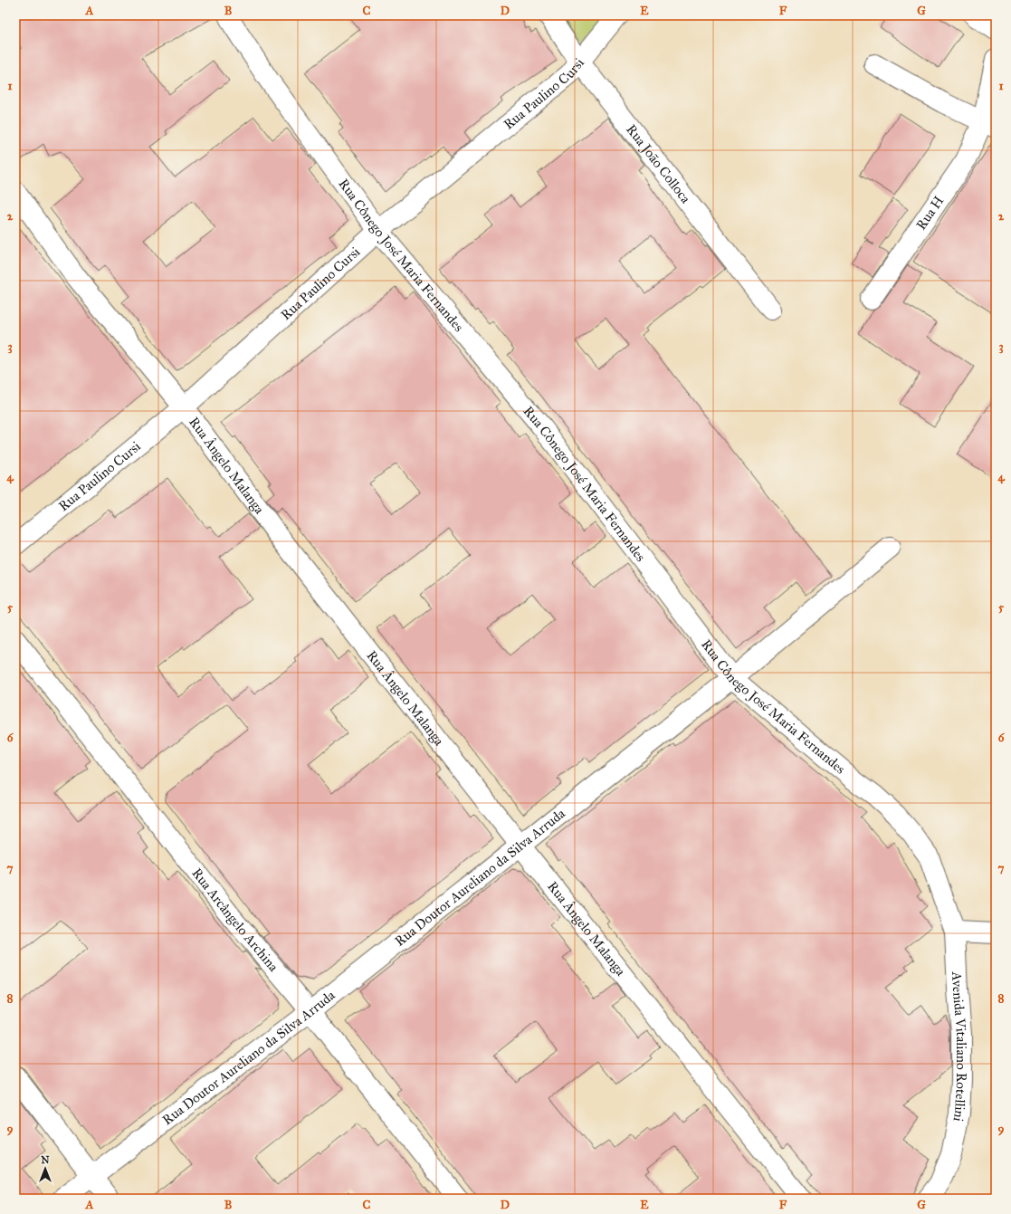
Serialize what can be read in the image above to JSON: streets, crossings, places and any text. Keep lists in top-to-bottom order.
{
  "streets": {
    "street": [
      "Rua Paulino Cursi",
      "Rua João Colloca",
      "Rua H",
      "Rua Cônego José Maria Fernandes",
      "Rua Ângelo Malanga",
      "Rua Doutor Aureliano da Silva Arruda",
      "Rua Arcângelo Archina",
      "Avenida Vitaliano Rotellini"
    ]
  },
  "crossings": [
    ["Rua Paulino Cursi", "Rua João Colloca"],
    ["Rua Paulino Cursi", "Rua Cônego José Maria Fernandes"],
    ["Rua Paulino Cursi", "Rua Ângelo Malanga"],
    ["Rua Cônego José Maria Fernandes", "Rua Doutor Aureliano da Silva Arruda"],
    ["Rua Cônego José Maria Fernandes", "Avenida Vitaliano Rotellini"],
    ["Rua Ângelo Malanga", "Rua Doutor Aureliano da Silva Arruda"],
    ["Rua Doutor Aureliano da Silva Arruda", "Rua Arcângelo Archina"]
  ],
  "north": "top",
  "grid": {
    "columns": [
      "A",
      "B",
      "C",
      "D",
      "E",
      "F",
      "G"
    ],
    "rows": [
      "1",
      "2",
      "3",
      "4",
      "5",
      "6",
      "7",
      "8",
      "9"
    ]
  }
}
